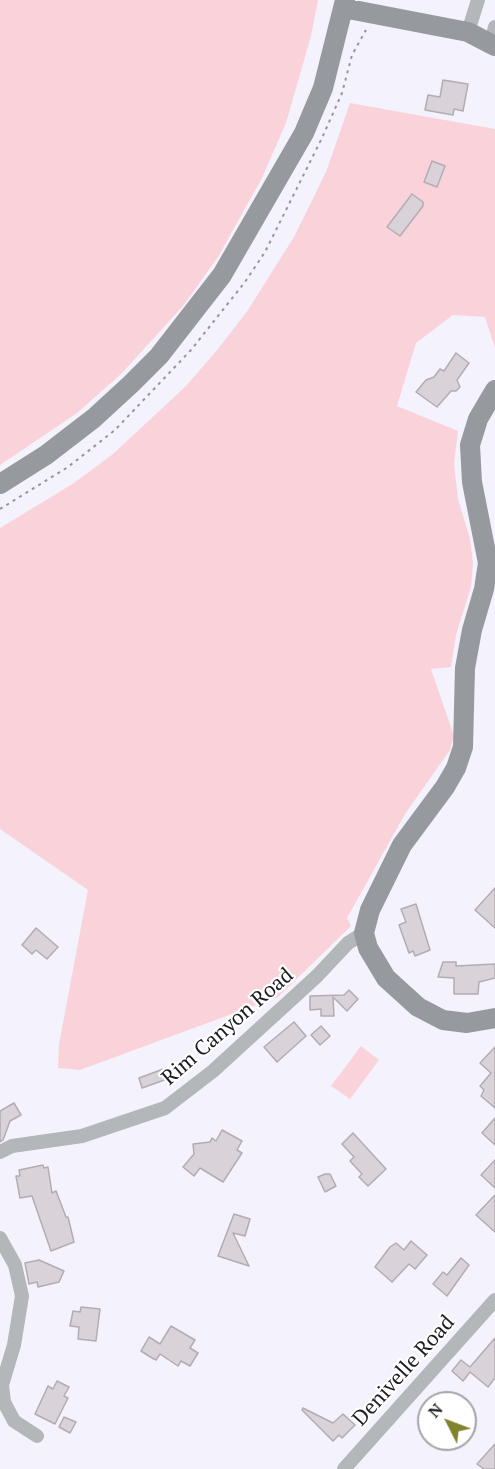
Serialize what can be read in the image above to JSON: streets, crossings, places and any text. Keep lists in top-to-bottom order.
{
  "streets": {
    "street": ["Rim Canyon Road", "Denivelle Road"]
  },
  "north": "top left"
}
